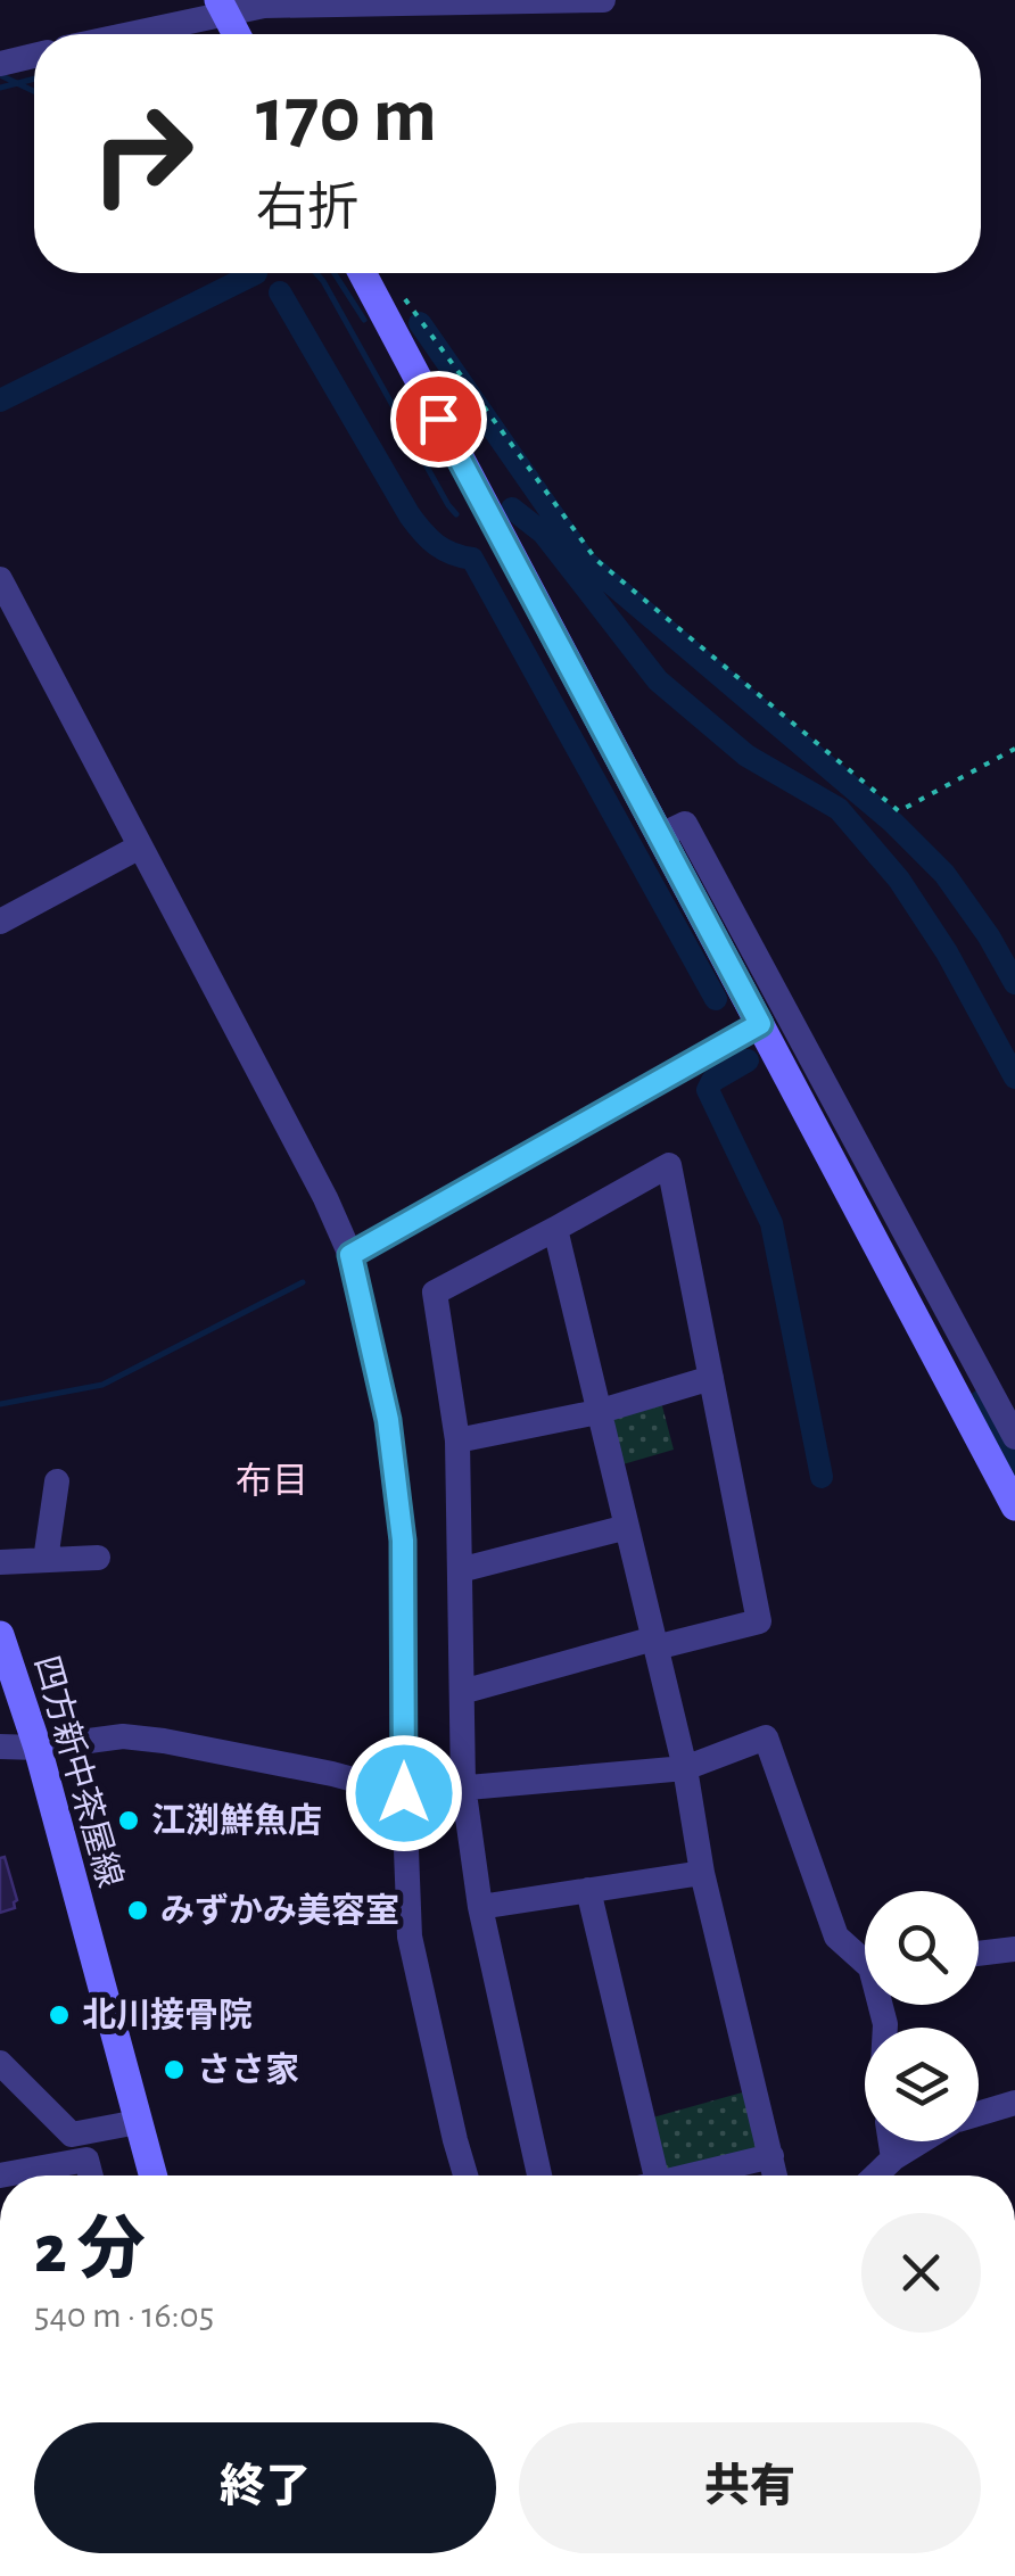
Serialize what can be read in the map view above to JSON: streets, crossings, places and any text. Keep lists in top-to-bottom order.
{
  "streets": {
    "street": ["四方新中茶屋線"]
  },
  "districts": ["布目"],
  "places": [
    "江渕鮮魚店",
    "みずかみ美容室",
    "北川接骨院",
    "ささ家"
  ],
  "page": {
    "turn": ["170 m", "右折"],
    "heading": ["2 分", "540 m · 16:05"],
    "buttons": ["終了", "共有"]
  }
}
